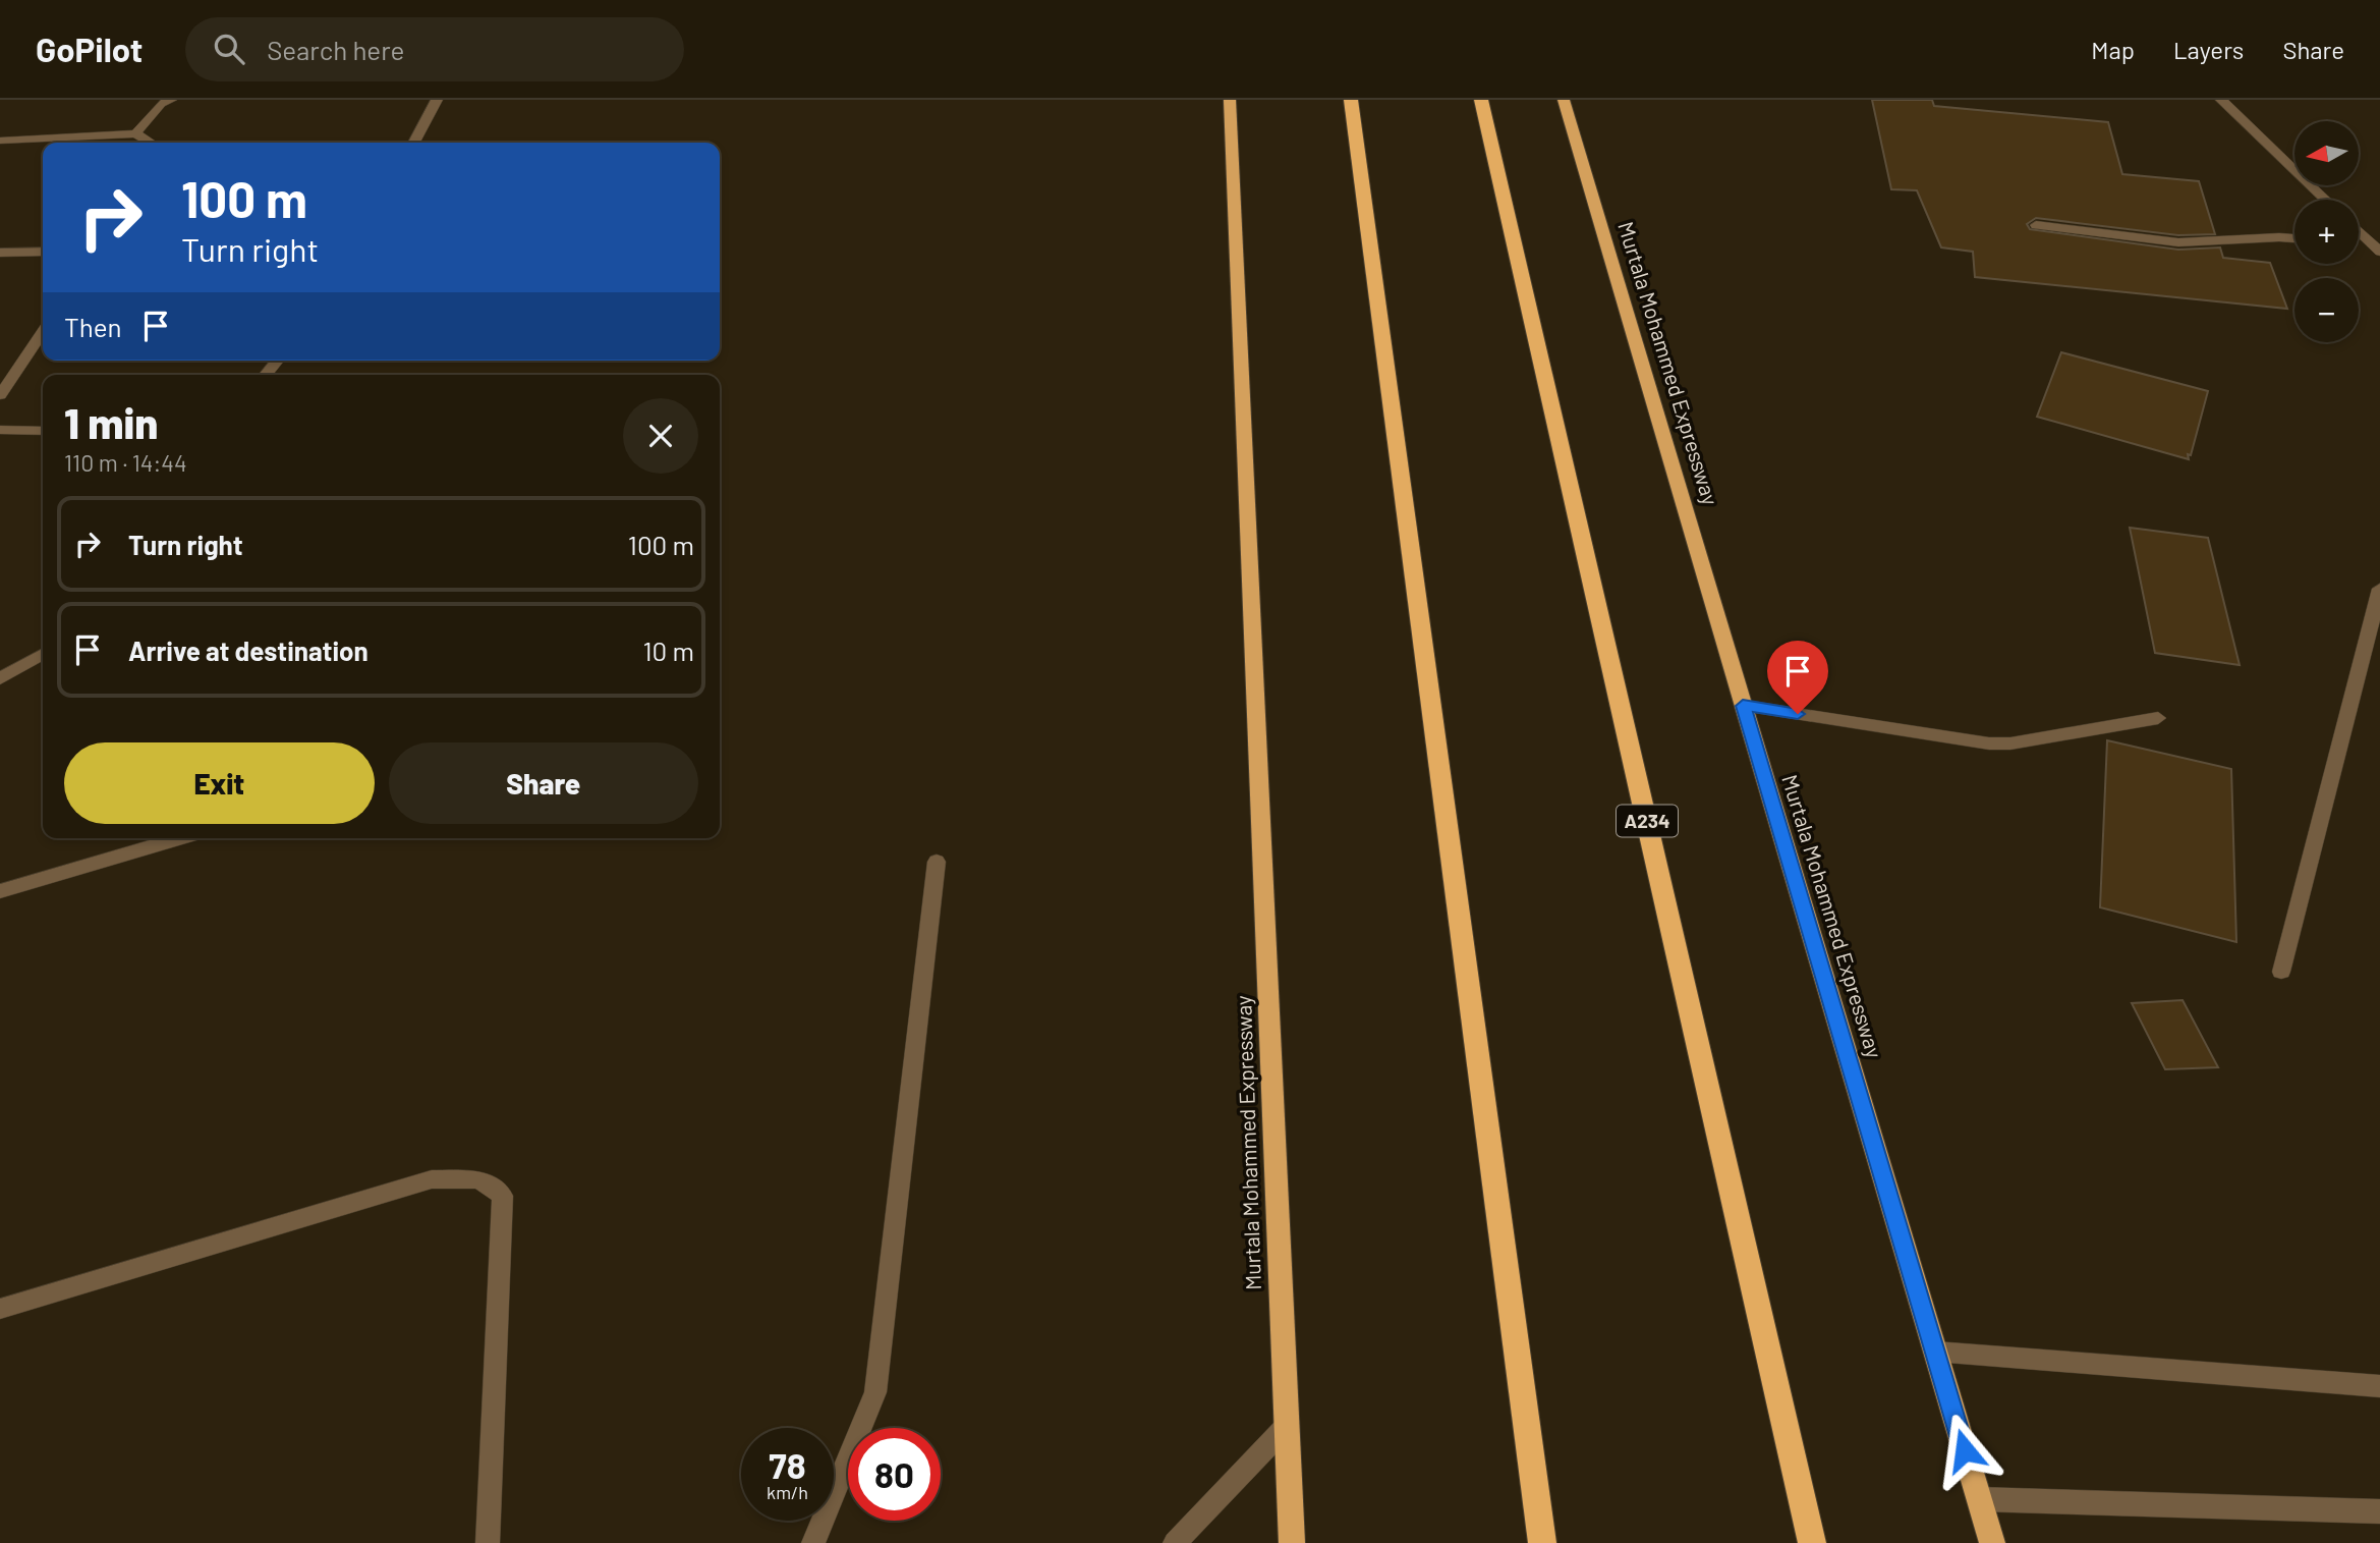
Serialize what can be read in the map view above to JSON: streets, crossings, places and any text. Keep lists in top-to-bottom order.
{
  "streets": {
    "highway": ["Murtala Mohammed Expressway", "A234"]
  },
  "north": "left",
  "page": {
    "header": "GoPilot",
    "search": "Search here",
    "nav": ["Map", "Layers", "Share"],
    "map_buttons": ["+", "−"],
    "turn": ["100 m", "Turn right"],
    "then": "Then",
    "heading": ["1 min", "110 m · 14:44"],
    "list": [
      {
        "name": "Turn right",
        "value": "100 m"
      },
      {
        "name": "Arrive at destination",
        "value": "10 m"
      }
    ],
    "buttons": ["Exit", "Share"],
    "speed": "78 km/h",
    "limit": "80"
  }
}
